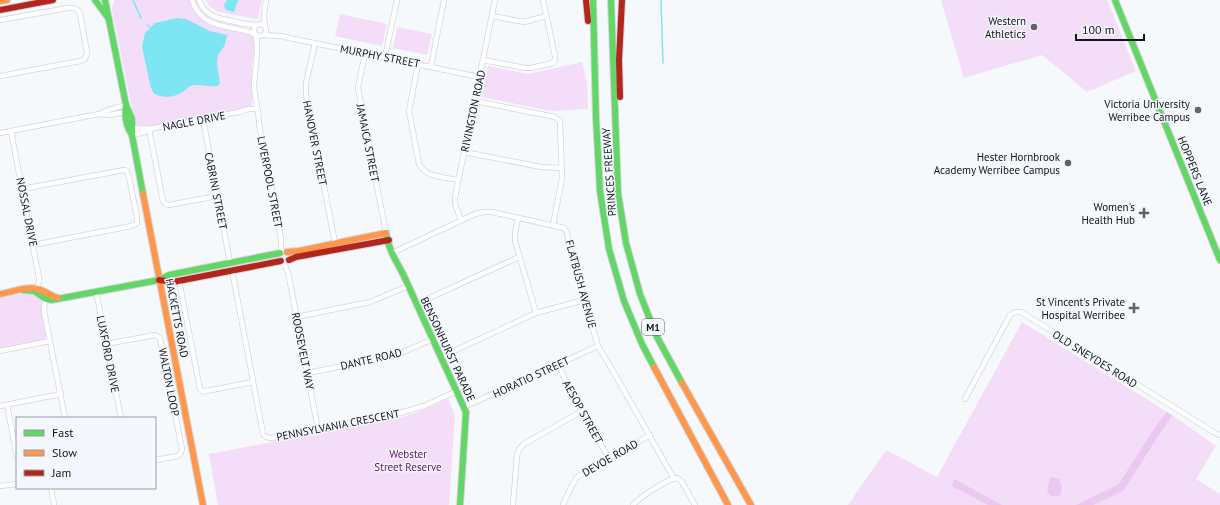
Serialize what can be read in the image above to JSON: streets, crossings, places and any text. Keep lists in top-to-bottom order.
{
  "streets": {
    "main road": [
      "HOPPERS LANE",
      "PRINCES FREEWAY",
      "HACKETTS ROAD",
      "M1",
      "BENSONHURST PARADE"
    ],
    "street": [
      "MURPHY STREET",
      "RIVINGTON ROAD",
      "NAGLE DRIVE",
      "HANOVER STREET",
      "JAMAICA STREET",
      "LIVERPOOL STREET",
      "CABRINI STREET",
      "NOSSAL DRIVE",
      "FLATBUSH AVENUE",
      "ROOSEVELT WAY",
      "LUXFORD DRIVE",
      "DANTE ROAD",
      "OLD SNEYDES ROAD",
      "HORATIO STREET",
      "WALTON LOOP",
      "AESOP STREET",
      "PENNSYLVANIA CRESCENT",
      "DEVOE ROAD"
    ]
  },
  "crossings": [
    ["MURPHY STREET", "RIVINGTON ROAD"],
    ["MURPHY STREET", "HANOVER STREET"],
    ["MURPHY STREET", "JAMAICA STREET"],
    ["MURPHY STREET", "LIVERPOOL STREET"],
    ["RIVINGTON ROAD", "FLATBUSH AVENUE"],
    ["NAGLE DRIVE", "LIVERPOOL STREET"],
    ["NAGLE DRIVE", "CABRINI STREET"],
    ["NAGLE DRIVE", "HACKETTS ROAD"],
    ["JAMAICA STREET", "BENSONHURST PARADE"],
    ["FLATBUSH AVENUE", "BENSONHURST PARADE"],
    ["FLATBUSH AVENUE", "HORATIO STREET"],
    ["FLATBUSH AVENUE", "DEVOE ROAD"],
    ["BENSONHURST PARADE", "DANTE ROAD"],
    ["BENSONHURST PARADE", "HORATIO STREET"],
    ["BENSONHURST PARADE", "PENNSYLVANIA CRESCENT"],
    ["ROOSEVELT WAY", "DANTE ROAD"],
    ["ROOSEVELT WAY", "PENNSYLVANIA CRESCENT"],
    ["LUXFORD DRIVE", "WALTON LOOP"],
    ["HORATIO STREET", "AESOP STREET"],
    ["AESOP STREET", "DEVOE ROAD"]
  ],
  "parks": ["Webster Street Reserve"],
  "places": {
    "other": ["Western Athletics", "Victoria University Werribee Campus", "Hester Hornbrook Academy Werribee Campus"],
    "health": ["Women's Health Hub", "St Vincent's Private Hospital Werribee"]
  },
  "legend": ["Fast", "Slow", "Jam"],
  "scale_bar": "100 m"
}
